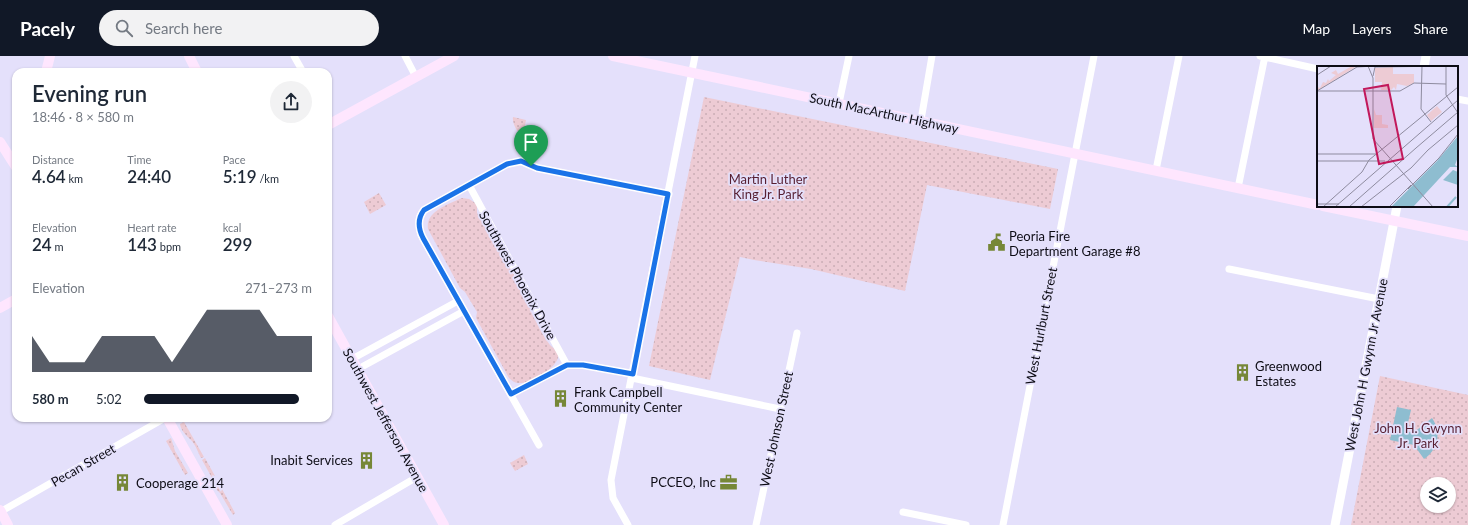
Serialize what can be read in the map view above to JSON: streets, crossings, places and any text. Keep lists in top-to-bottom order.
{
  "streets": {
    "main road": ["South MacArthur Highway", "Southwest Jefferson Avenue"],
    "street": [
      "Southwest Phoenix Drive",
      "West Hurlburt Street",
      "West John H Gwynn Jr Avenue",
      "West Johnson Street",
      "Pecan Street"
    ]
  },
  "crossings": [
    ["South MacArthur Highway", "West Hurlburt Street"]
  ],
  "parks": ["Martin Luther King Jr. Park", "John H. Gwynn Jr. Park"],
  "places": {
    "public building": ["Peoria Fire Department Garage #8"],
    "building": [
      "Greenwood Estates",
      "Frank Campbell Community Center",
      "Inabit Services",
      "Cooperage 214"
    ],
    "office": ["PCCEO, Inc"]
  },
  "page": {
    "header": "Pacely",
    "search": "Search here",
    "nav": ["Map", "Layers", "Share"],
    "heading": ["Evening run", "18:46 · 8 × 580 m"],
    "stats": [
      ["Distance", "4.64 km"],
      ["Time", "24:40"],
      ["Pace", "5:19 /km"],
      ["Elevation", "24 m"],
      ["Heart rate", "143 bpm"],
      ["kcal", "299"]
    ],
    "chart": ["Elevation", "271–273 m"],
    "list": [
      {
        "name": "580 m",
        "note": "5:02"
      }
    ]
  }
}
